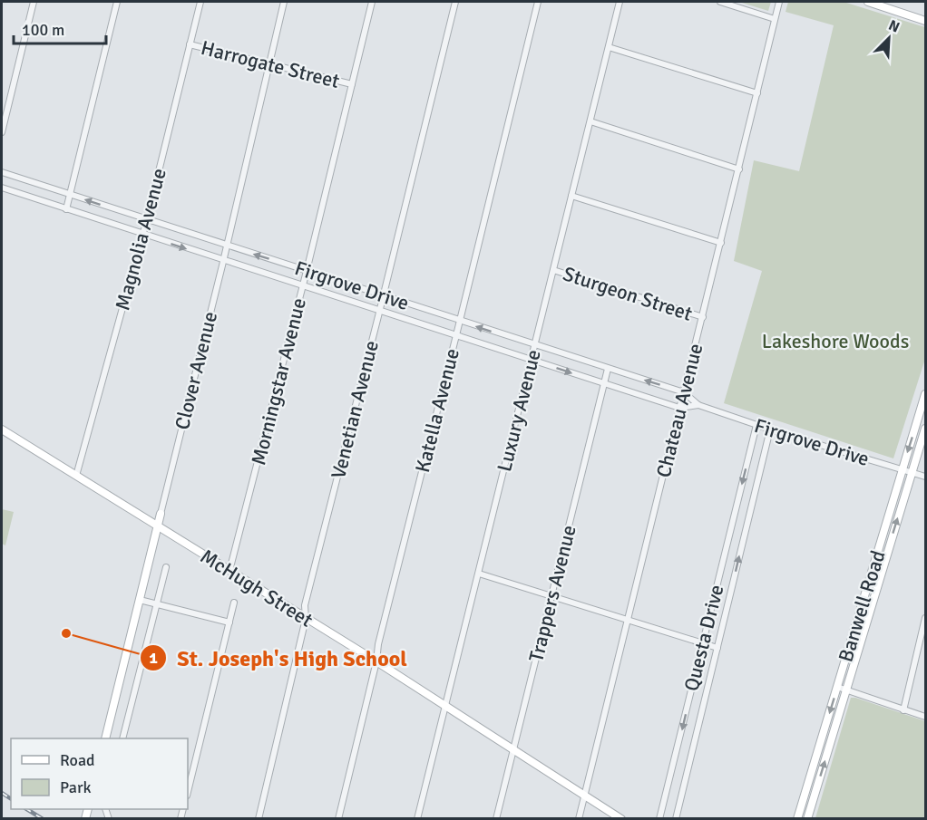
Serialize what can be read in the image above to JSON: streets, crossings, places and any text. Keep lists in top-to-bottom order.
{
  "streets": {
    "main road": ["Clover Avenue", "McHugh Street", "Banwell Road"],
    "street": [
      "Harrogate Street",
      "Magnolia Avenue",
      "Firgrove Drive",
      "Sturgeon Street",
      "Morningstar Avenue",
      "Venetian Avenue",
      "Katella Avenue",
      "Luxury Avenue",
      "Chateau Avenue",
      "Trappers Avenue",
      "Questa Drive"
    ]
  },
  "crossings": [
    ["Harrogate Street", "Magnolia Avenue"],
    ["Harrogate Street", "Clover Avenue"],
    ["Harrogate Street", "Morningstar Avenue"],
    ["Magnolia Avenue", "Firgrove Drive"],
    ["Magnolia Avenue", "McHugh Street"],
    ["Firgrove Drive", "Clover Avenue"],
    ["Firgrove Drive", "Morningstar Avenue"],
    ["Firgrove Drive", "Venetian Avenue"],
    ["Firgrove Drive", "Katella Avenue"],
    ["Firgrove Drive", "Luxury Avenue"],
    ["Firgrove Drive", "Chateau Avenue"],
    ["Firgrove Drive", "Trappers Avenue"],
    ["Firgrove Drive", "Banwell Road"],
    ["Firgrove Drive", "Questa Drive"],
    ["Sturgeon Street", "Luxury Avenue"],
    ["Sturgeon Street", "Chateau Avenue"],
    ["Clover Avenue", "McHugh Street"],
    ["Morningstar Avenue", "McHugh Street"],
    ["Venetian Avenue", "McHugh Street"],
    ["Katella Avenue", "McHugh Street"],
    ["Luxury Avenue", "McHugh Street"],
    ["Chateau Avenue", "McHugh Street"],
    ["McHugh Street", "Trappers Avenue"]
  ],
  "parks": ["Lakeshore Woods"],
  "places": ["St. Joseph's High School"],
  "legend": ["Road", "Park"],
  "scale_bar": "100 m",
  "north": "top right"
}
